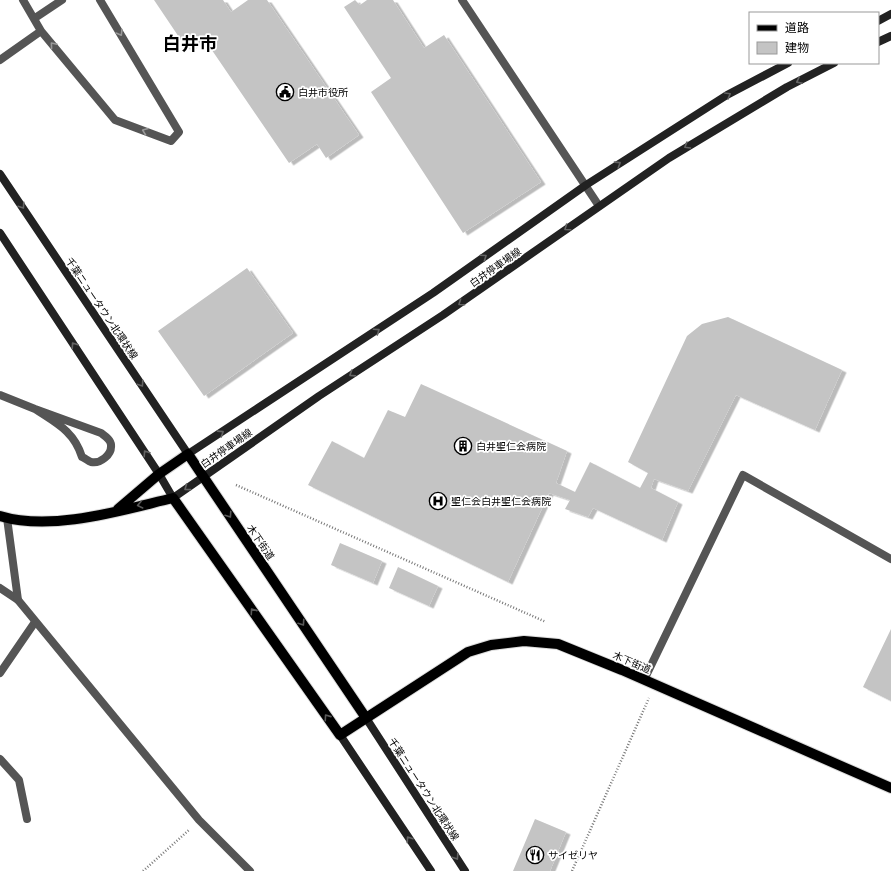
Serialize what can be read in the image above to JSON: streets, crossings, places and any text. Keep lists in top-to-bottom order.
{
  "streets": {
    "main road": ["白井停車場線", "千葉ニュータウン北環状線", "木下街道"]
  },
  "crossings": [
    ["白井停車場線", "千葉ニュータウン北環状線"],
    ["白井停車場線", "木下街道"],
    ["千葉ニュータウン北環状線", "木下街道"]
  ],
  "districts": ["白井市"],
  "places": {
    "public building": ["白井市役所"],
    "building": ["白井聖仁会病院"],
    "hospital": ["聖仁会白井聖仁会病院"],
    "restaurant": ["サイゼリヤ"]
  },
  "legend": ["道路", "建物"]
}
